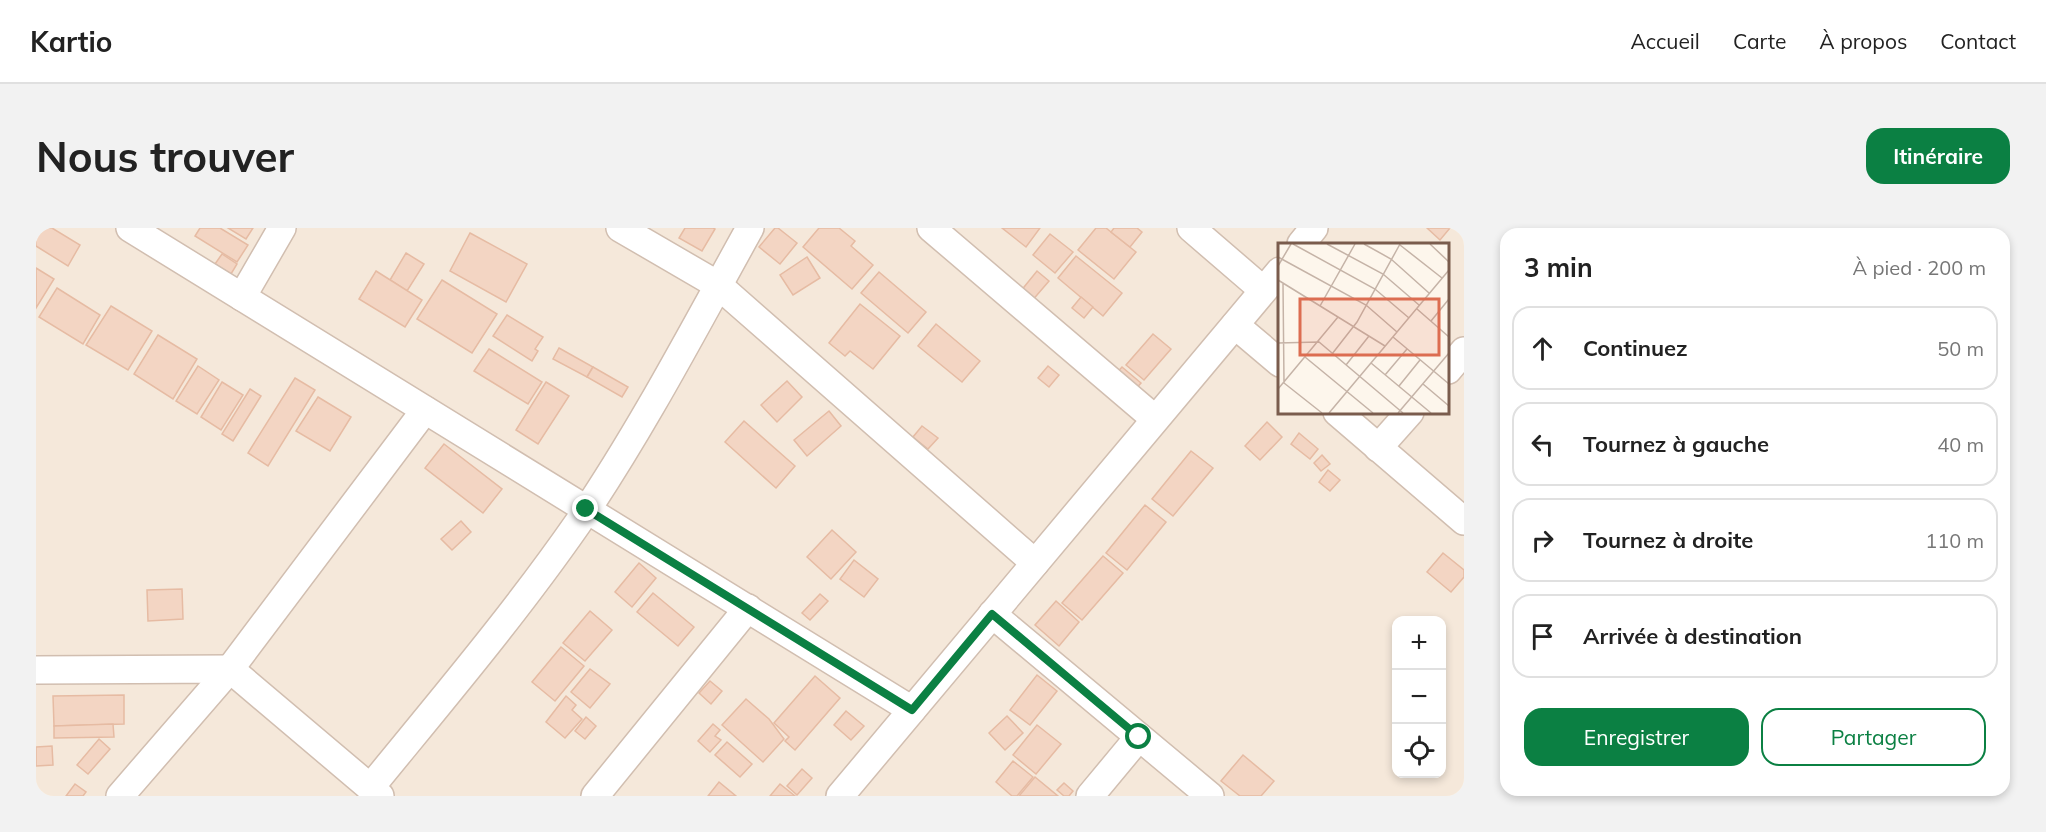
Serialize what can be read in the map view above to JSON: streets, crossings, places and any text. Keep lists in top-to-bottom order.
{
  "page": {
    "header": "Kartio",
    "nav": [
      "Accueil",
      "Carte",
      "À propos",
      "Contact"
    ],
    "buttons": [
      "Itinéraire",
      ["Enregistrer", "Partager"]
    ],
    "title": "Nous trouver",
    "heading": ["3 min", "À pied · 200 m"],
    "list": [
      ["Continuez", "50 m"],
      ["Tournez à gauche", "40 m"],
      ["Tournez à droite", "110 m"],
      "Arrivée à destination"
    ],
    "map_buttons": ["+", "−"]
  }
}
